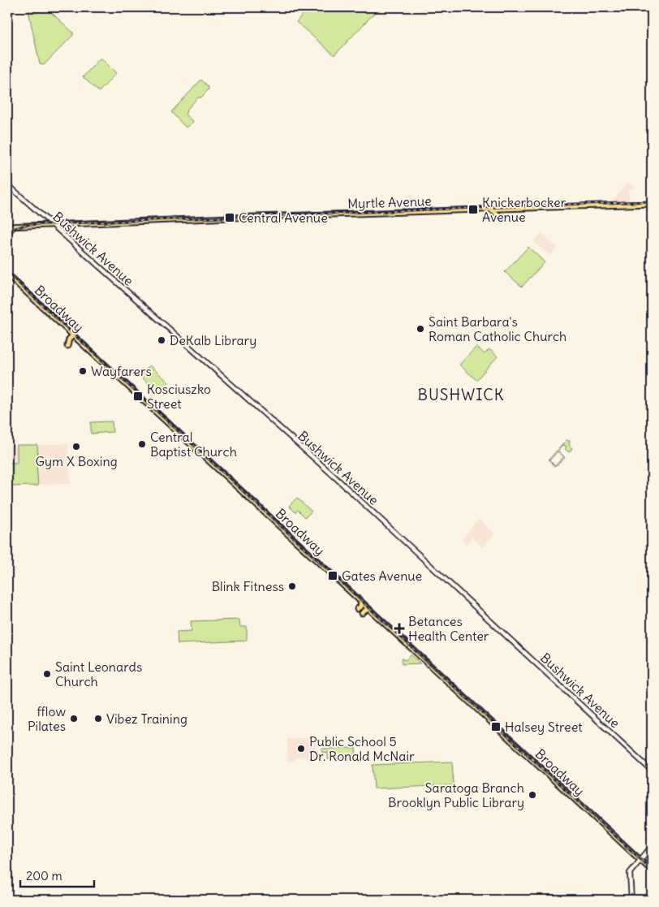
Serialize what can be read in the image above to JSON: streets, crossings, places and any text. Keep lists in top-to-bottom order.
{
  "streets": {
    "main road": ["Myrtle Avenue", "Bushwick Avenue", "Broadway"]
  },
  "crossings": [
    ["Myrtle Avenue", "Bushwick Avenue"]
  ],
  "districts": ["BUSHWICK"],
  "places": {
    "transit": [
      "Knickerbocker Avenue",
      "Central Avenue",
      "Kosciuszko Street",
      "Gates Avenue",
      "Halsey Street"
    ],
    "other": [
      "Saint Barbara's Roman Catholic Church",
      "DeKalb Library",
      "Wayfarers",
      "Central Baptist Church",
      "Gym X Boxing",
      "Blink Fitness",
      "Saint Leonards Church",
      "fflow Pilates",
      "Vibez Training",
      "Public School 5 Dr. Ronald McNair",
      "Saratoga Branch Brooklyn Public Library"
    ],
    "health": ["Betances Health Center"]
  },
  "scale_bar": "200 m"
}
